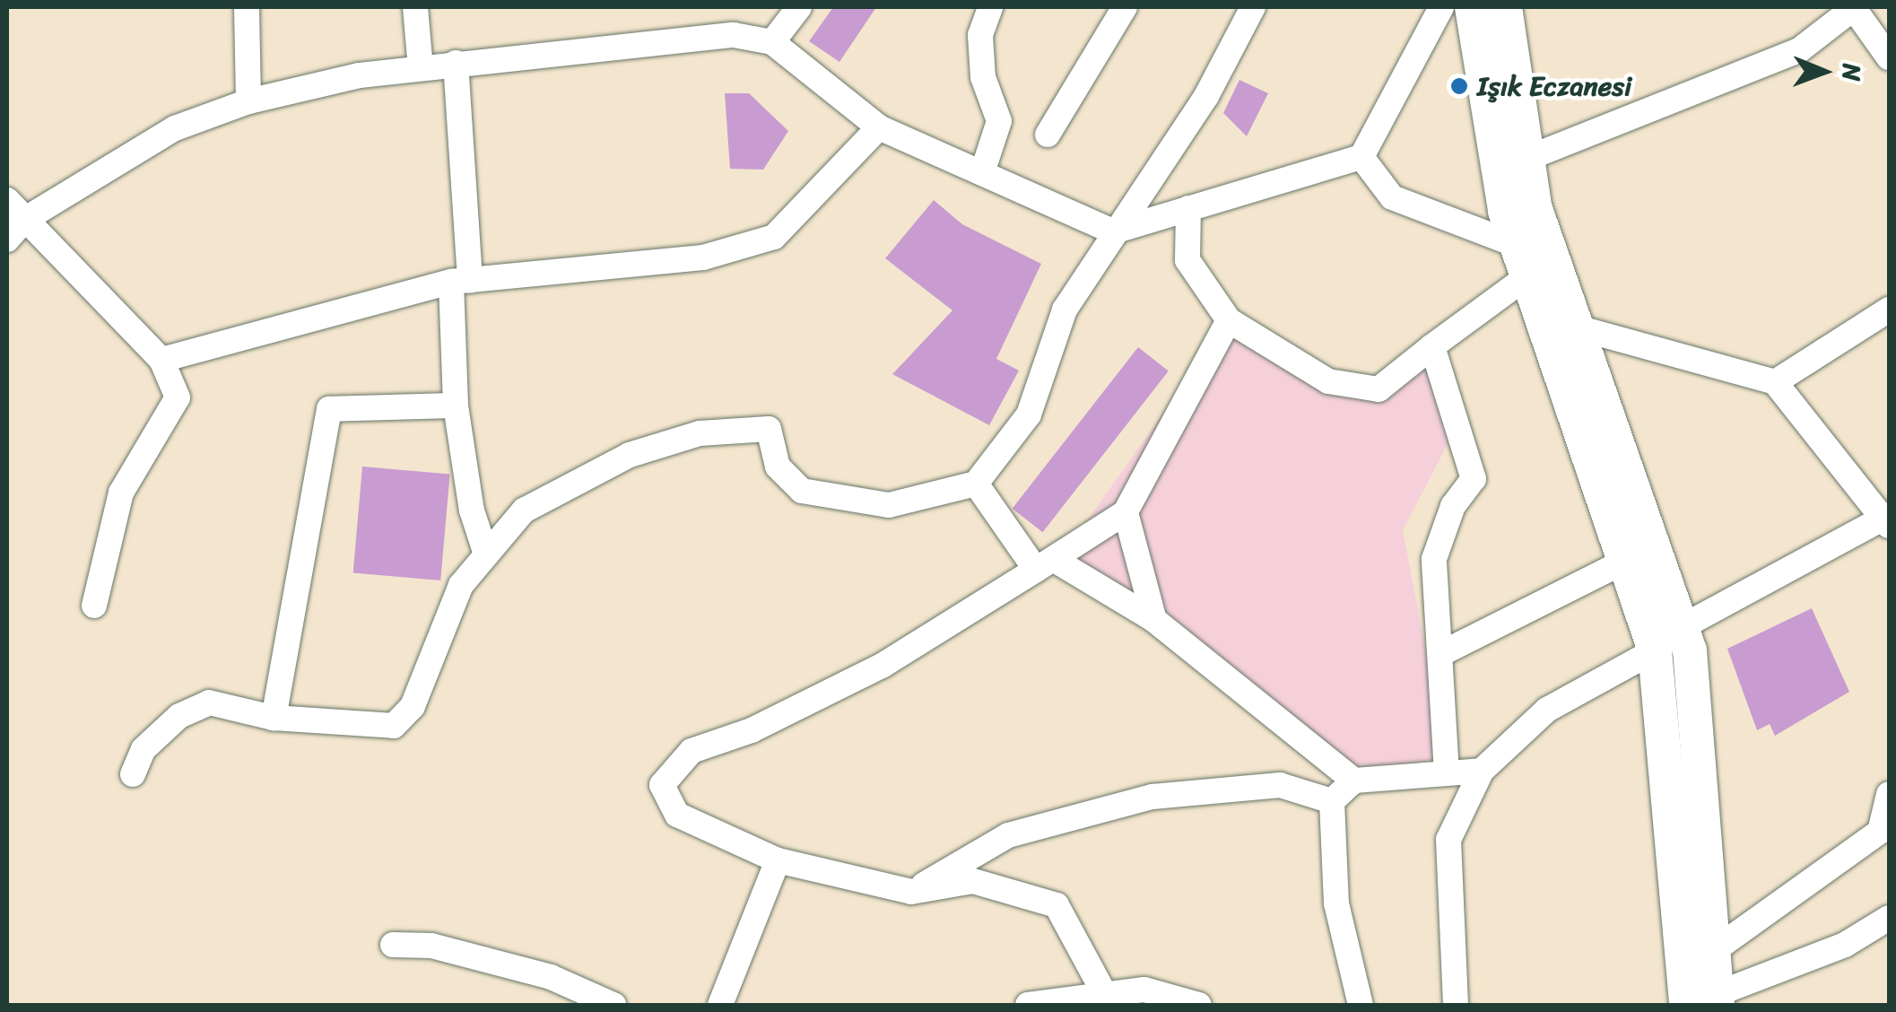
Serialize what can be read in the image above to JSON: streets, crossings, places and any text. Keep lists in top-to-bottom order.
{
  "places": ["Işık Eczanesi"],
  "north": "right"
}
